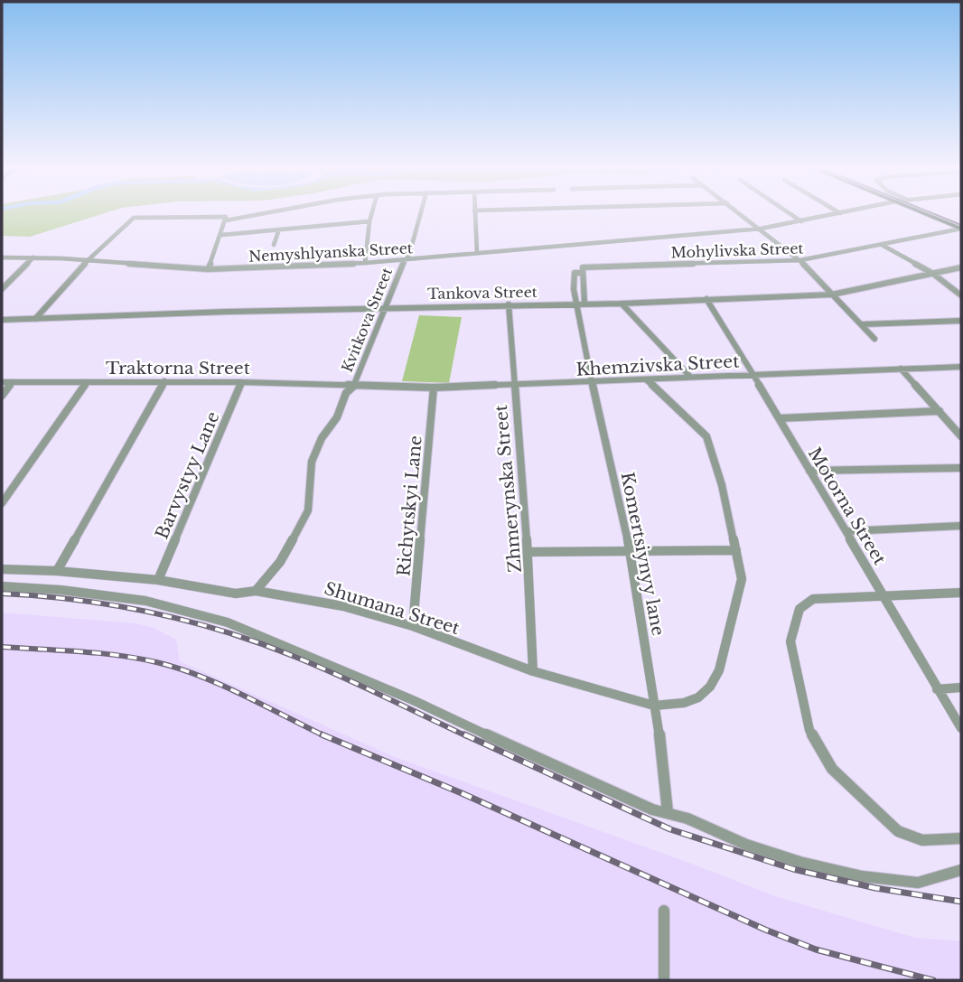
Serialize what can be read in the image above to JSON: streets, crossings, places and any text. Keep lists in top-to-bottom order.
{
  "streets": {
    "street": [
      "Mohylivska Street",
      "Nemyshlyanska Street",
      "Tankova Street",
      "Kvitkova Street",
      "Khemzivska Street",
      "Traktorna Street",
      "Barvystyy Lane",
      "Zhmerynska Street",
      "Richytskyi Lane",
      "Motorna Street",
      "Komertsiynyy lane",
      "Shumana Street"
    ]
  },
  "crossings": [
    ["Mohylivska Street", "Komertsiynyy lane"],
    ["Nemyshlyanska Street", "Kvitkova Street"],
    ["Tankova Street", "Kvitkova Street"],
    ["Tankova Street", "Zhmerynska Street"],
    ["Tankova Street", "Motorna Street"],
    ["Tankova Street", "Komertsiynyy lane"],
    ["Kvitkova Street", "Khemzivska Street"],
    ["Kvitkova Street", "Traktorna Street"],
    ["Kvitkova Street", "Shumana Street"],
    ["Khemzivska Street", "Traktorna Street"],
    ["Khemzivska Street", "Zhmerynska Street"],
    ["Khemzivska Street", "Richytskyi Lane"],
    ["Khemzivska Street", "Motorna Street"],
    ["Khemzivska Street", "Komertsiynyy lane"],
    ["Traktorna Street", "Barvystyy Lane"],
    ["Barvystyy Lane", "Shumana Street"],
    ["Zhmerynska Street", "Shumana Street"],
    ["Richytskyi Lane", "Shumana Street"],
    ["Komertsiynyy lane", "Shumana Street"]
  ]
}
